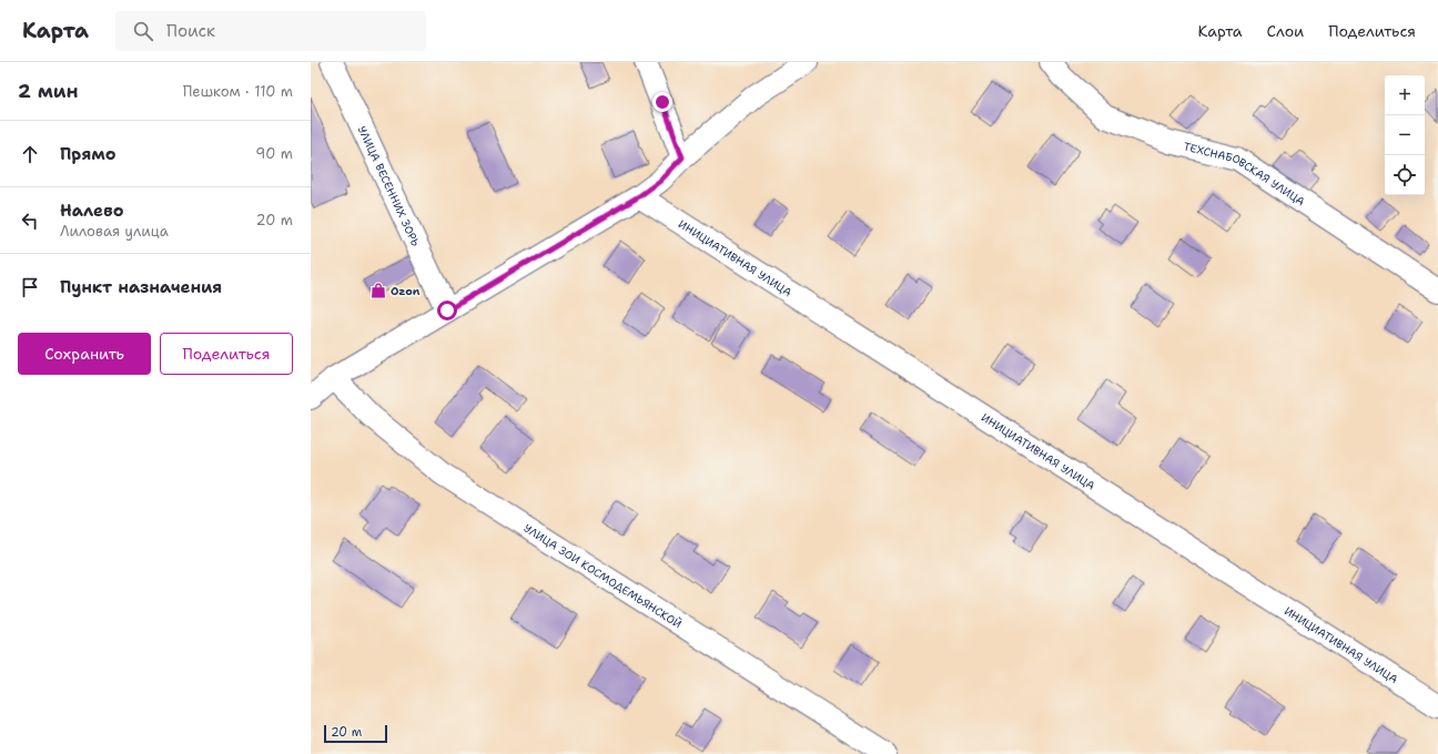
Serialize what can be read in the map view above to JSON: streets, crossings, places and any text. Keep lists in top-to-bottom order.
{
  "streets": {
    "street": [
      "ТЕХСНАБОВСКАЯ УЛИЦА",
      "УЛИЦА ВЕСЕННИХ ЗОРЬ",
      "ИНИЦИАТИВНАЯ УЛИЦА",
      "УЛИЦА ЗОИ КОСМОДЕМЬЯНСКОЙ"
    ]
  },
  "places": {
    "shop": ["Ozon"]
  },
  "scale_bar": "20 m",
  "page": {
    "header": "Карта",
    "search": "Поиск",
    "nav": ["Карта", "Слои", "Поделиться"],
    "heading": ["2 мин", "Пешком · 110 m"],
    "map_buttons": ["+", "−"],
    "list": [
      ["Прямо", "90 m"],
      ["Налево", "Лиловая улица", "20 m"],
      "Пункт назначения"
    ],
    "buttons": ["Сохранить", "Поделиться"],
    "scale": "20 m"
  }
}
